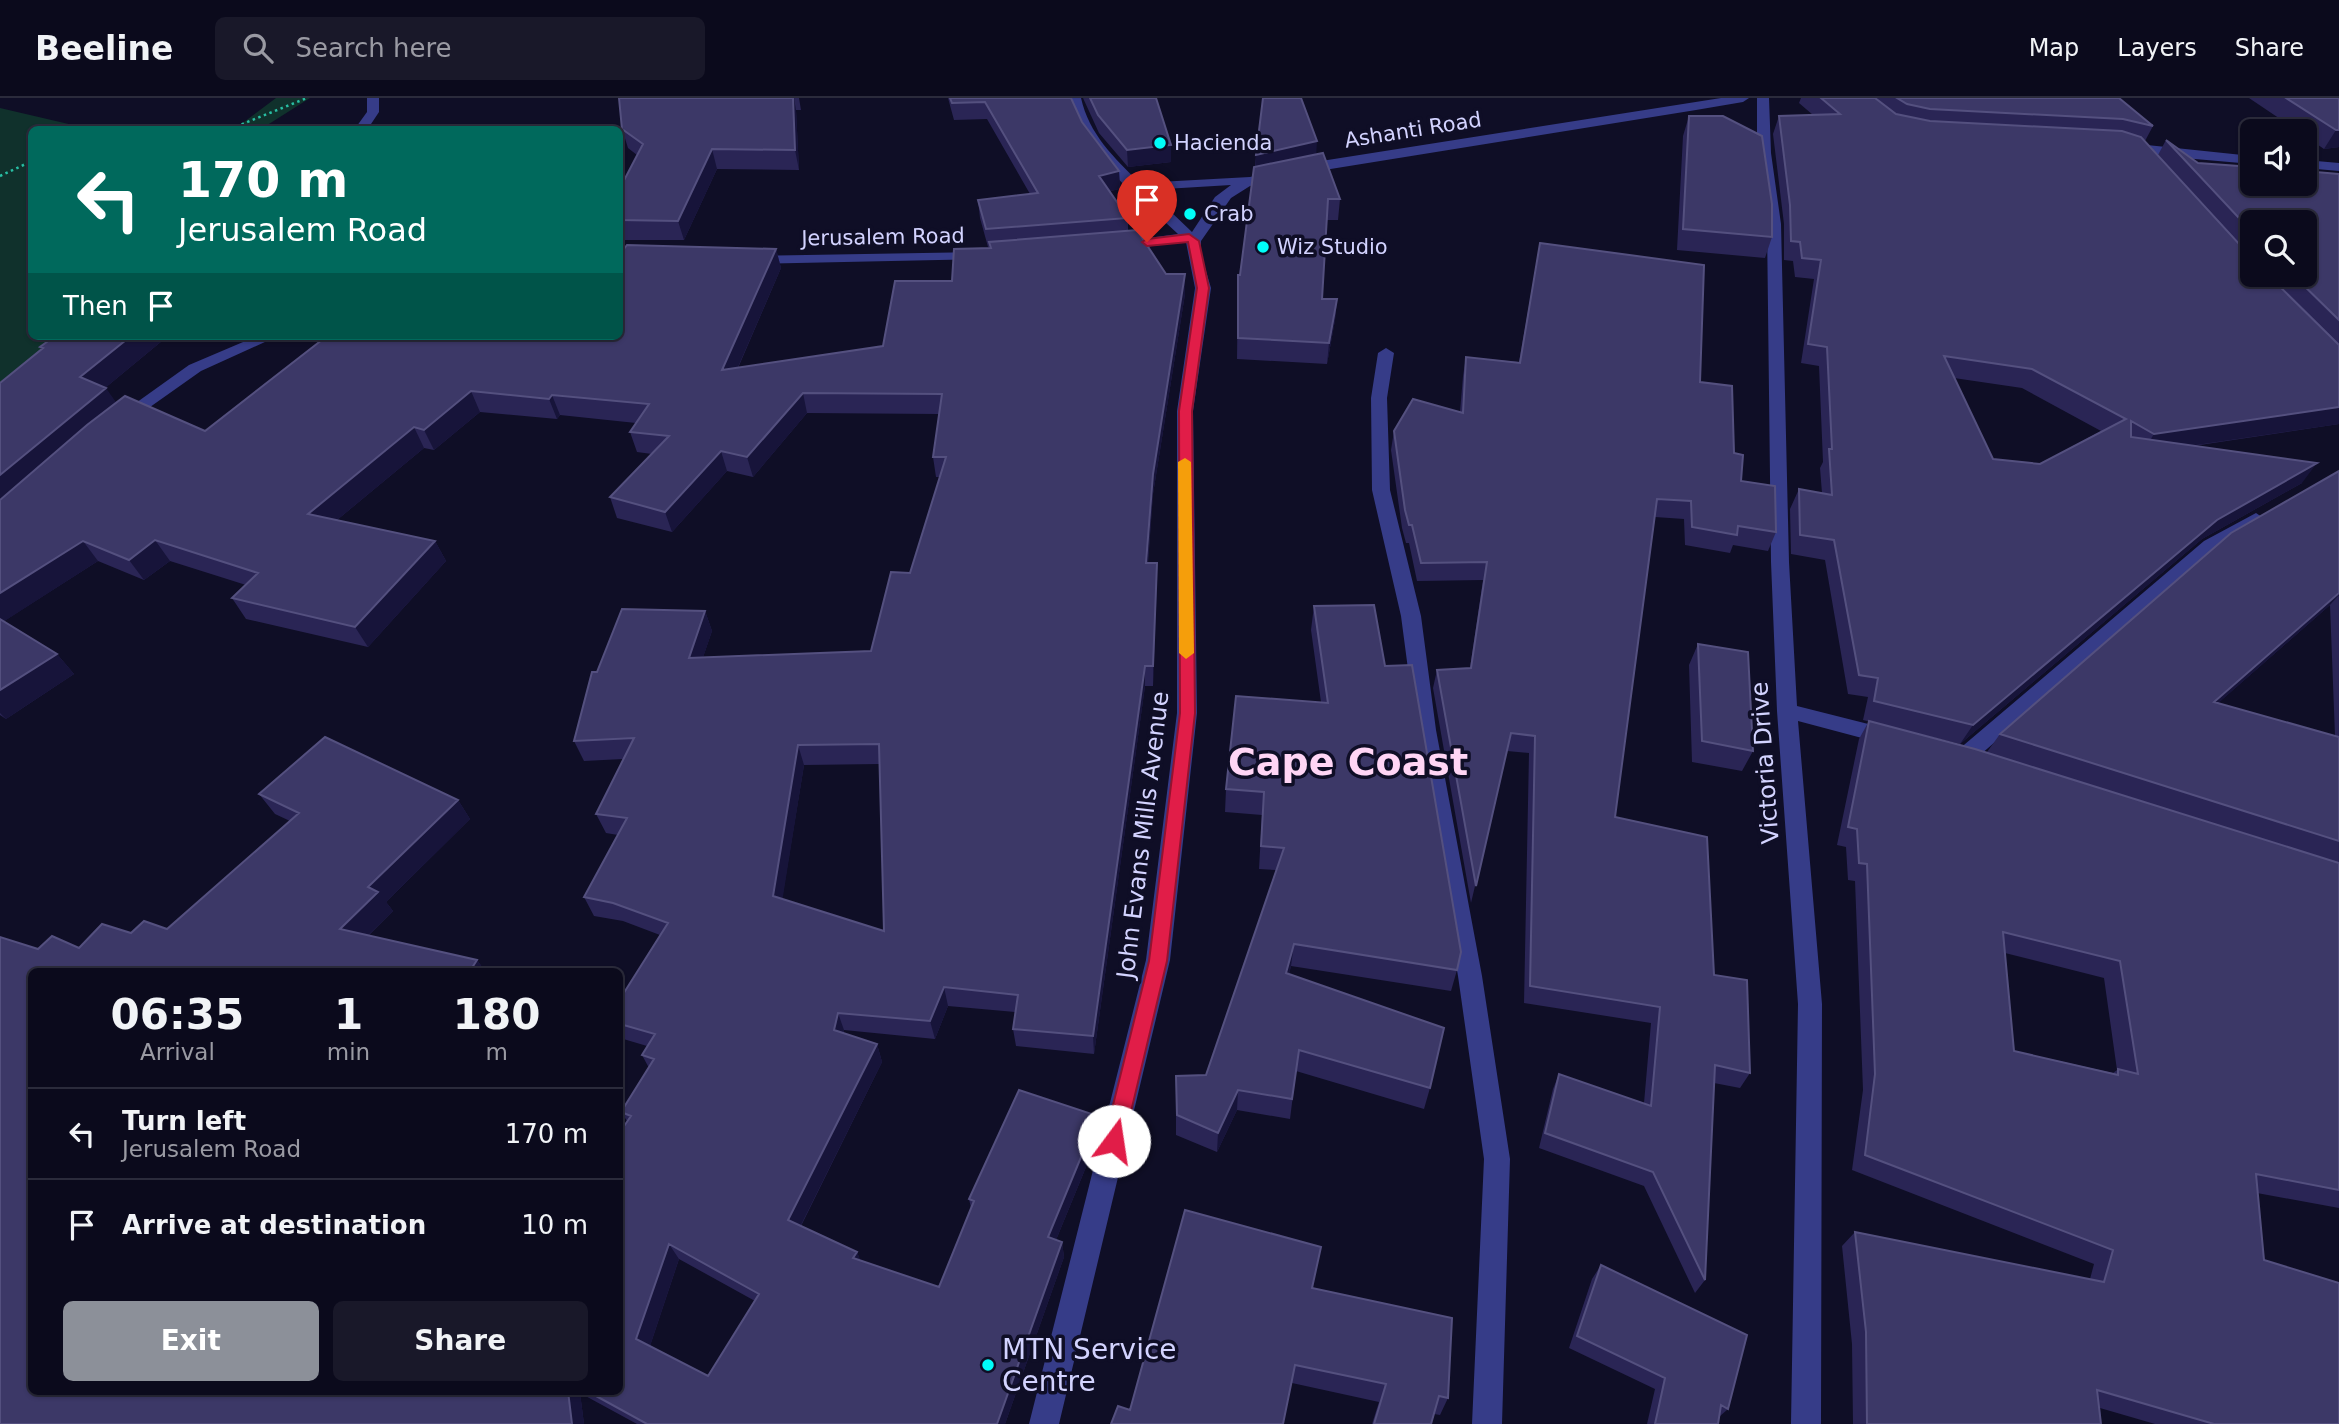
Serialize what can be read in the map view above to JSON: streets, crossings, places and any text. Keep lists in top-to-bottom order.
{
  "streets": {
    "street": [
      "Ashanti Road",
      "Jerusalem Road",
      "Victoria Drive",
      "John Evans Mills Avenue"
    ]
  },
  "crossings": [
    ["Ashanti Road", "John Evans Mills Avenue"]
  ],
  "districts": ["Cape Coast"],
  "places": [
    "Hacienda",
    "Crab",
    "Wiz Studio",
    "MTN Service Centre"
  ],
  "page": {
    "header": "Beeline",
    "search": "Search here",
    "nav": ["Map", "Layers", "Share"],
    "turn": ["170 m", "Jerusalem Road"],
    "then": "Then",
    "eta": [
      "06:35",
      "Arrival",
      "1",
      "min",
      "180",
      "m"
    ],
    "list": [
      {
        "name": "Turn left",
        "note": "Jerusalem Road",
        "value": "170 m"
      },
      {
        "name": "Arrive at destination",
        "value": "10 m"
      }
    ],
    "buttons": ["Exit", "Share"]
  }
}
